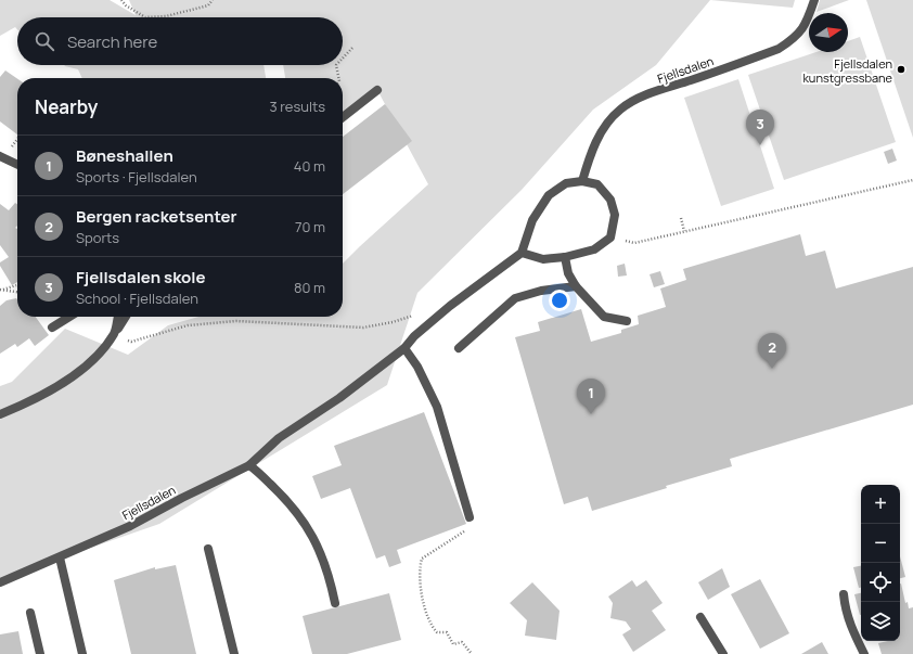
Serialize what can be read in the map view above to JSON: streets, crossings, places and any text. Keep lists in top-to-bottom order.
{
  "streets": {
    "street": ["Fjellsdalen"]
  },
  "places": ["Fjellsdalen kunstgressbane"],
  "north": "right",
  "page": {
    "search": "Search here",
    "heading": ["Nearby", "3 results"],
    "pins": ["3", "2", "1"],
    "list": [
      {
        "mark": "1",
        "name": "Bøneshallen",
        "note": "Sports · Fjellsdalen",
        "value": "40 m"
      },
      {
        "mark": "2",
        "name": "Bergen racketsenter",
        "note": "Sports",
        "value": "70 m"
      },
      {
        "mark": "3",
        "name": "Fjellsdalen skole",
        "note": "School · Fjellsdalen",
        "value": "80 m"
      }
    ],
    "map_buttons": ["+", "−"]
  }
}
